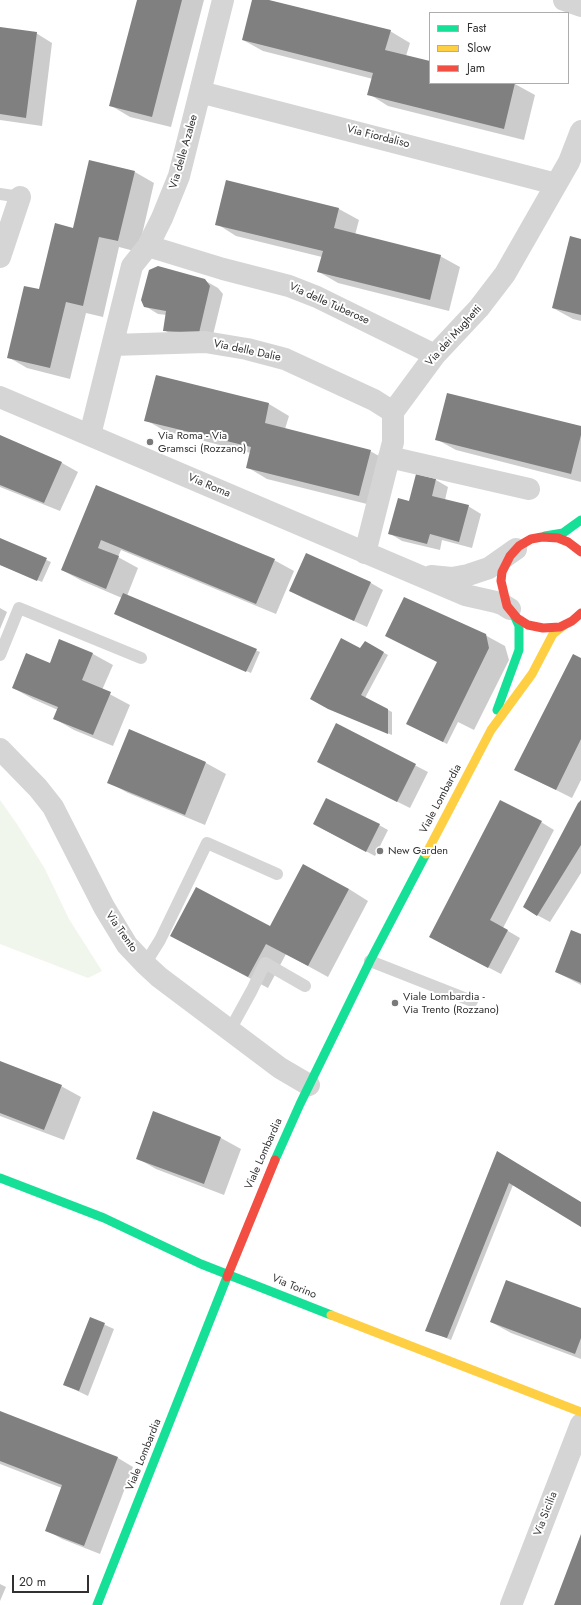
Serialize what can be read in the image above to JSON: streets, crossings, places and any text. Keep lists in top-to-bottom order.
{
  "streets": {
    "street": [
      "Via Fiordaliso",
      "Via delle Azalee",
      "Via delle Tuberose",
      "Via dei Mughetti",
      "Via delle Dalie",
      "Via Roma",
      "Viale Lombardia",
      "Via Trento",
      "Via Torino",
      "Via Sicilia"
    ]
  },
  "crossings": [
    ["Via Fiordaliso", "Via delle Azalee"],
    ["Via Fiordaliso", "Via dei Mughetti"],
    ["Via delle Azalee", "Via delle Tuberose"],
    ["Via delle Azalee", "Via delle Dalie"],
    ["Via delle Azalee", "Via Roma"],
    ["Via delle Tuberose", "Via dei Mughetti"],
    ["Via dei Mughetti", "Via delle Dalie"],
    ["Via Roma", "Viale Lombardia"],
    ["Viale Lombardia", "Via Trento"],
    ["Viale Lombardia", "Via Torino"]
  ],
  "places": ["Via Roma - Via Gramsci (Rozzano)", "New Garden", "Viale Lombardia - Via Trento (Rozzano)"],
  "legend": ["Fast", "Slow", "Jam"],
  "scale_bar": "20 m"
}
